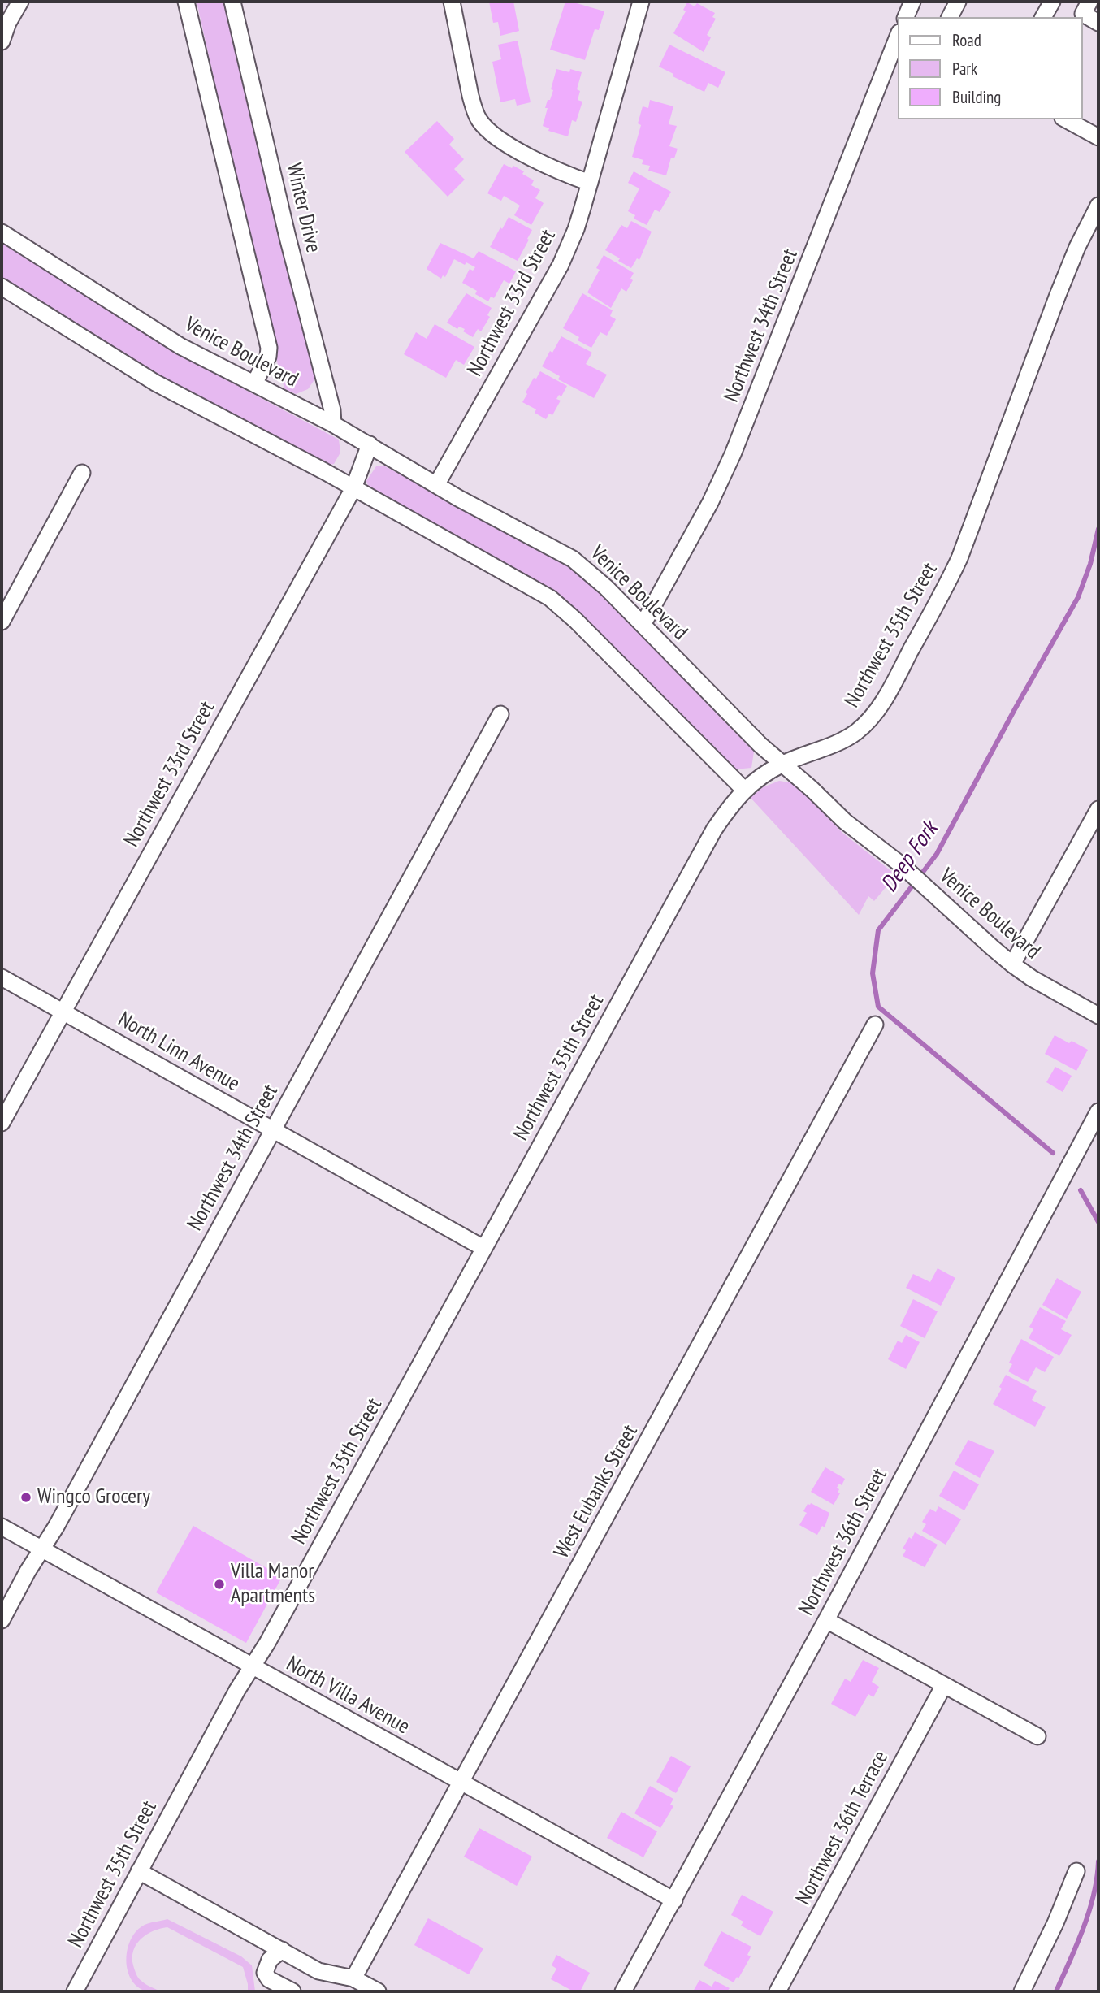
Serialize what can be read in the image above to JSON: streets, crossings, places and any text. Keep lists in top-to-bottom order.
{
  "streets": {
    "street": [
      "Winter Drive",
      "Northwest 33rd Street",
      "Northwest 34th Street",
      "Venice Boulevard",
      "Northwest 35th Street",
      "North Linn Avenue",
      "West Eubanks Street",
      "Northwest 36th Street",
      "North Villa Avenue",
      "Northwest 36th Terrace"
    ]
  },
  "crossings": [
    ["Winter Drive", "Venice Boulevard"],
    ["Northwest 33rd Street", "Venice Boulevard"],
    ["Northwest 33rd Street", "North Linn Avenue"],
    ["Northwest 34th Street", "Venice Boulevard"],
    ["Northwest 34th Street", "North Linn Avenue"],
    ["Northwest 34th Street", "North Villa Avenue"],
    ["Venice Boulevard", "Northwest 35th Street"],
    ["Northwest 35th Street", "North Linn Avenue"],
    ["Northwest 35th Street", "North Villa Avenue"],
    ["West Eubanks Street", "North Villa Avenue"],
    ["Northwest 36th Street", "North Villa Avenue"]
  ],
  "water": ["Deep Fork"],
  "places": ["Wingco Grocery", "Villa Manor Apartments"],
  "legend": ["Road", "Park", "Building"]
}
